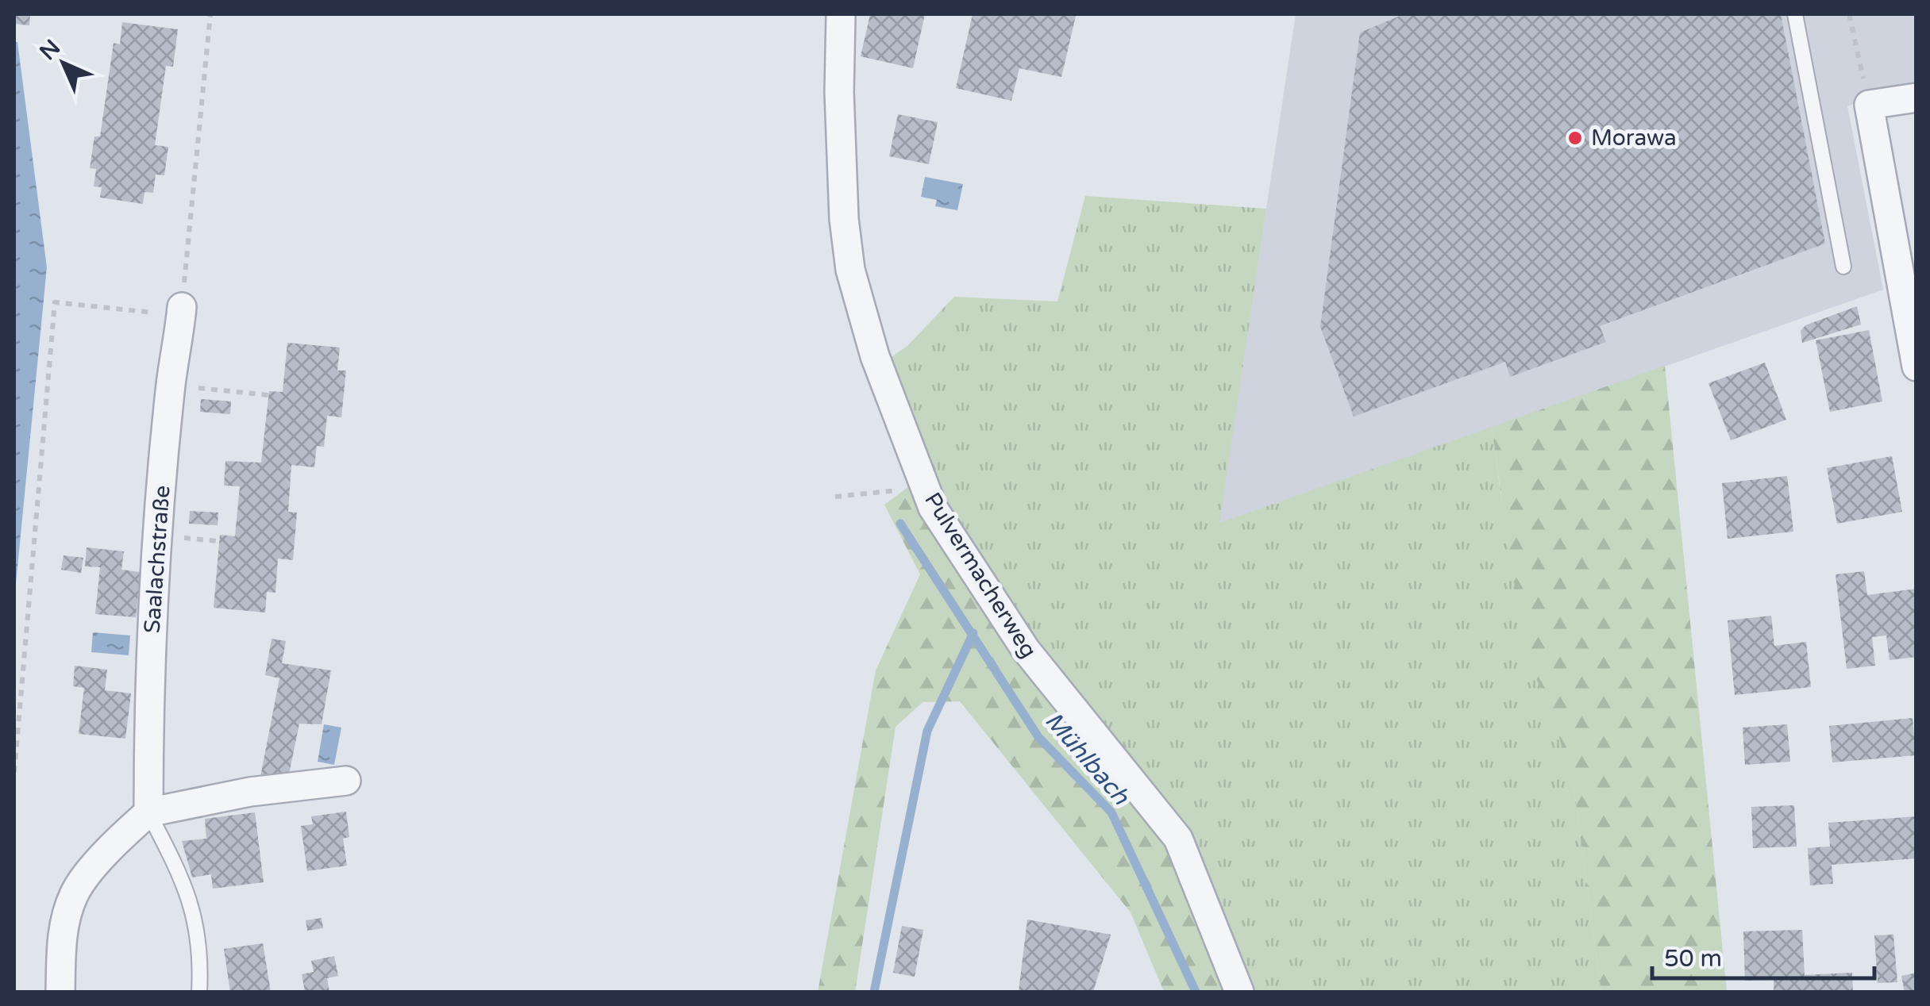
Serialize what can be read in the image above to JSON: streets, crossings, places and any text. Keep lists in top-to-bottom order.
{
  "streets": {
    "street": ["Saalachstraße", "Pulvermacherweg"]
  },
  "water": ["Mühlbach"],
  "places": ["Morawa"],
  "scale_bar": "50 m",
  "north": "top left"
}
